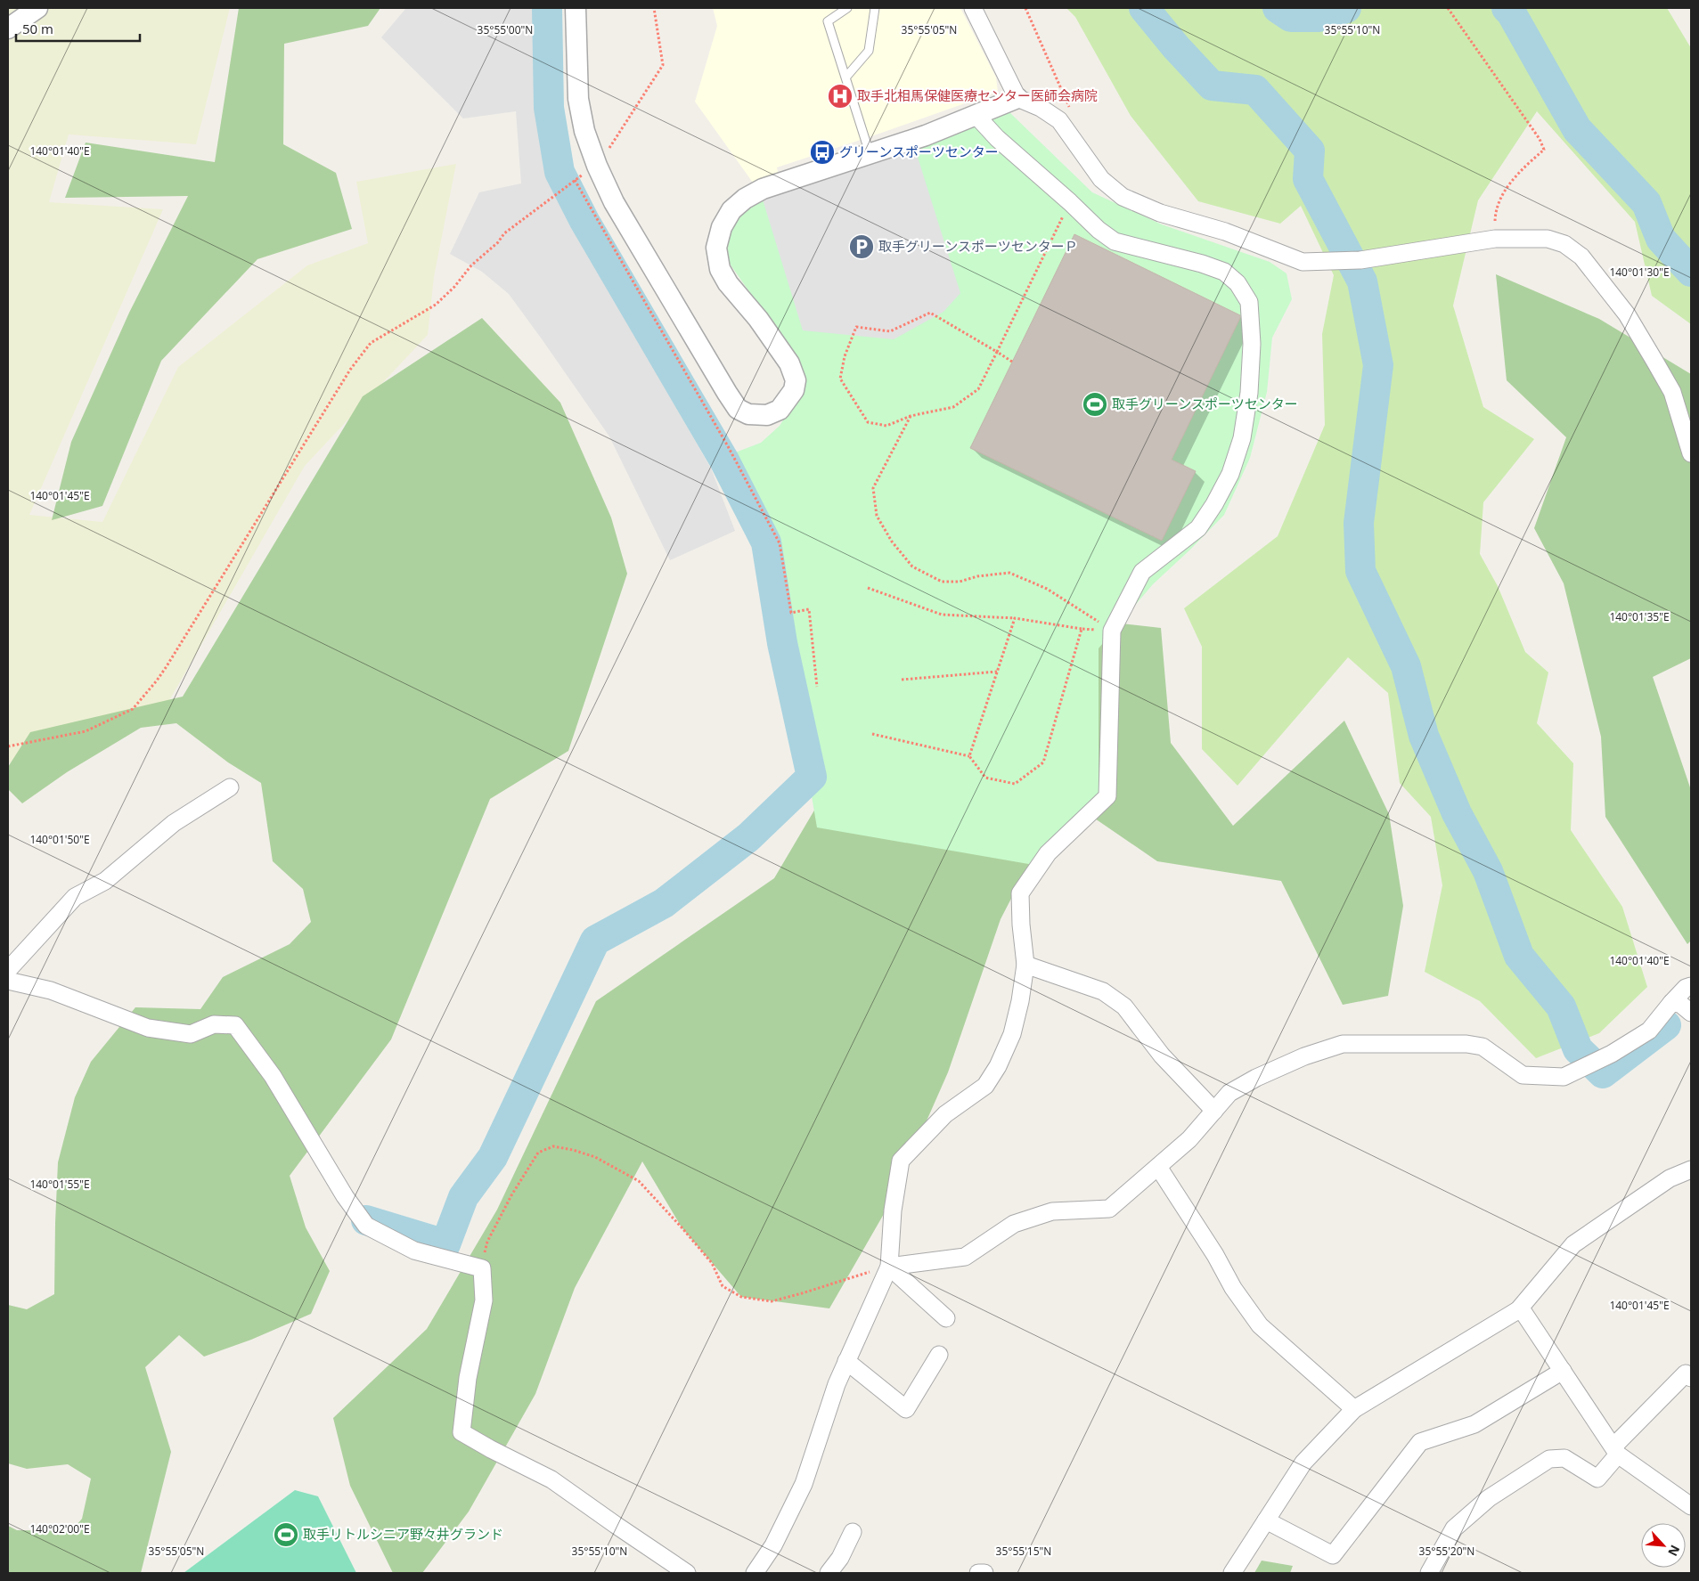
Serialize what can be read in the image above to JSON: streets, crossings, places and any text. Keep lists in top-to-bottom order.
{
  "places": {
    "hospital": ["取手北相馬保健医療センター医師会病院"],
    "bus stop": ["グリーンスポーツセンター"],
    "parking": ["取手グリーンスポーツセンターＰ"],
    "sports": ["取手グリーンスポーツセンター", "取手リトルシニア野々井グランド"]
  },
  "scale_bar": "50 m",
  "north": "bottom right",
  "coordinates": [
    "35°55'00\"N",
    "35°55'05\"N",
    "35°55'10\"N",
    "140°01'40\"E",
    "140°01'30\"E",
    "140°01'45\"E",
    "140°01'35\"E",
    "140°01'50\"E",
    "140°01'55\"E",
    "140°02'00\"E",
    "35°55'15\"N",
    "35°55'20\"N"
  ]
}
